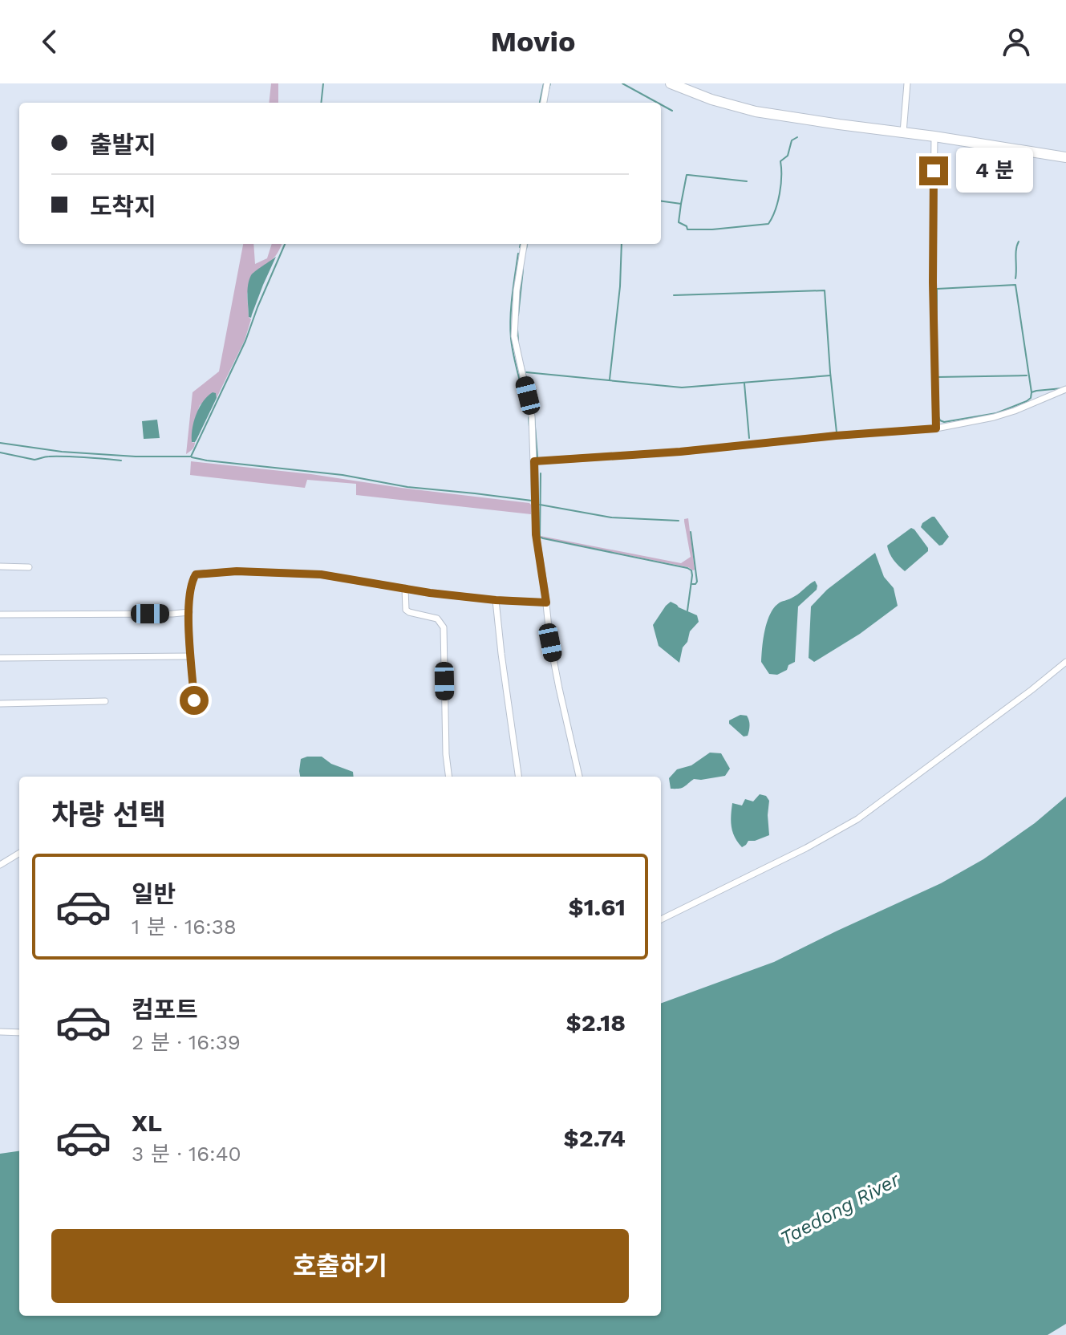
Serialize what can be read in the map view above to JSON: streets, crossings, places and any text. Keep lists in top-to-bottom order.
{
  "water": ["Taedong River"],
  "page": {
    "header": "Movio",
    "banner": ["출발지", "도착지"],
    "bubble": "4 분",
    "heading": "차량 선택",
    "list": [
      {
        "name": "일반",
        "note": "1 분 · 16:38",
        "value": "$1.61"
      },
      {
        "name": "컴포트",
        "note": "2 분 · 16:39",
        "value": "$2.18"
      },
      {
        "name": "XL",
        "note": "3 분 · 16:40",
        "value": "$2.74"
      }
    ],
    "buttons": "호출하기"
  }
}
